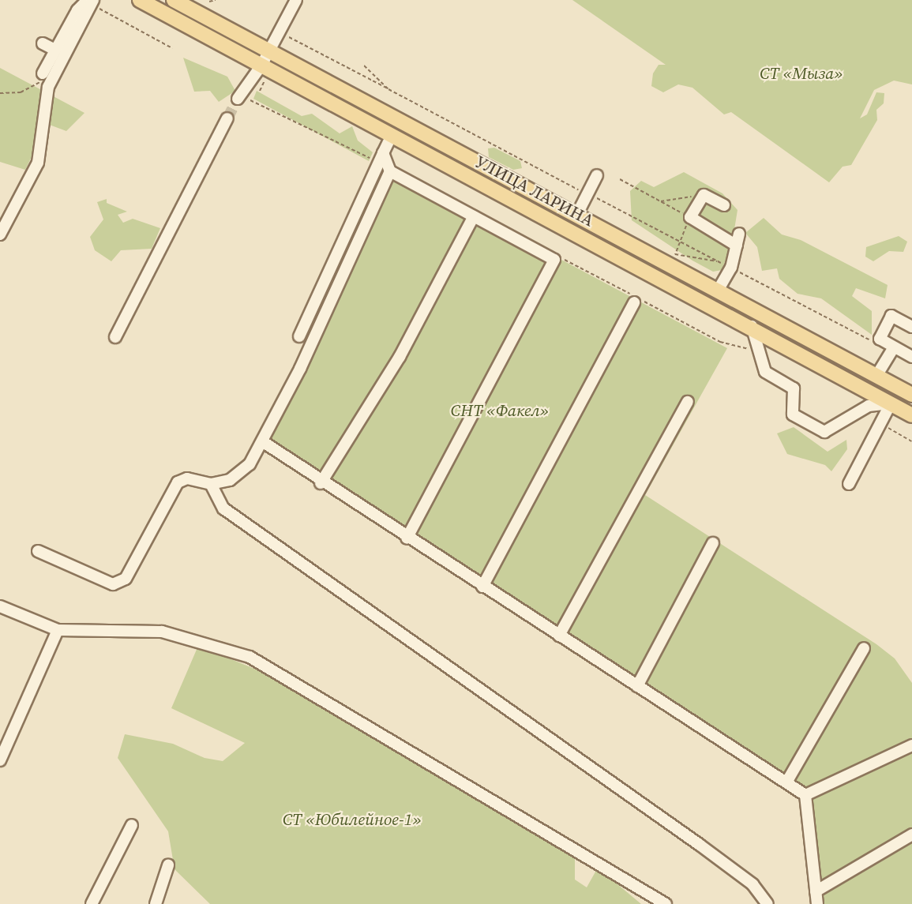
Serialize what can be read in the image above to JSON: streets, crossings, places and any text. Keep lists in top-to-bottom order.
{
  "streets": {
    "main road": ["УЛИЦА ЛАРИНА"]
  },
  "parks": ["СТ «Мыза»", "СНТ «Факел»", "СТ «Юбилейное-1»"]
}
